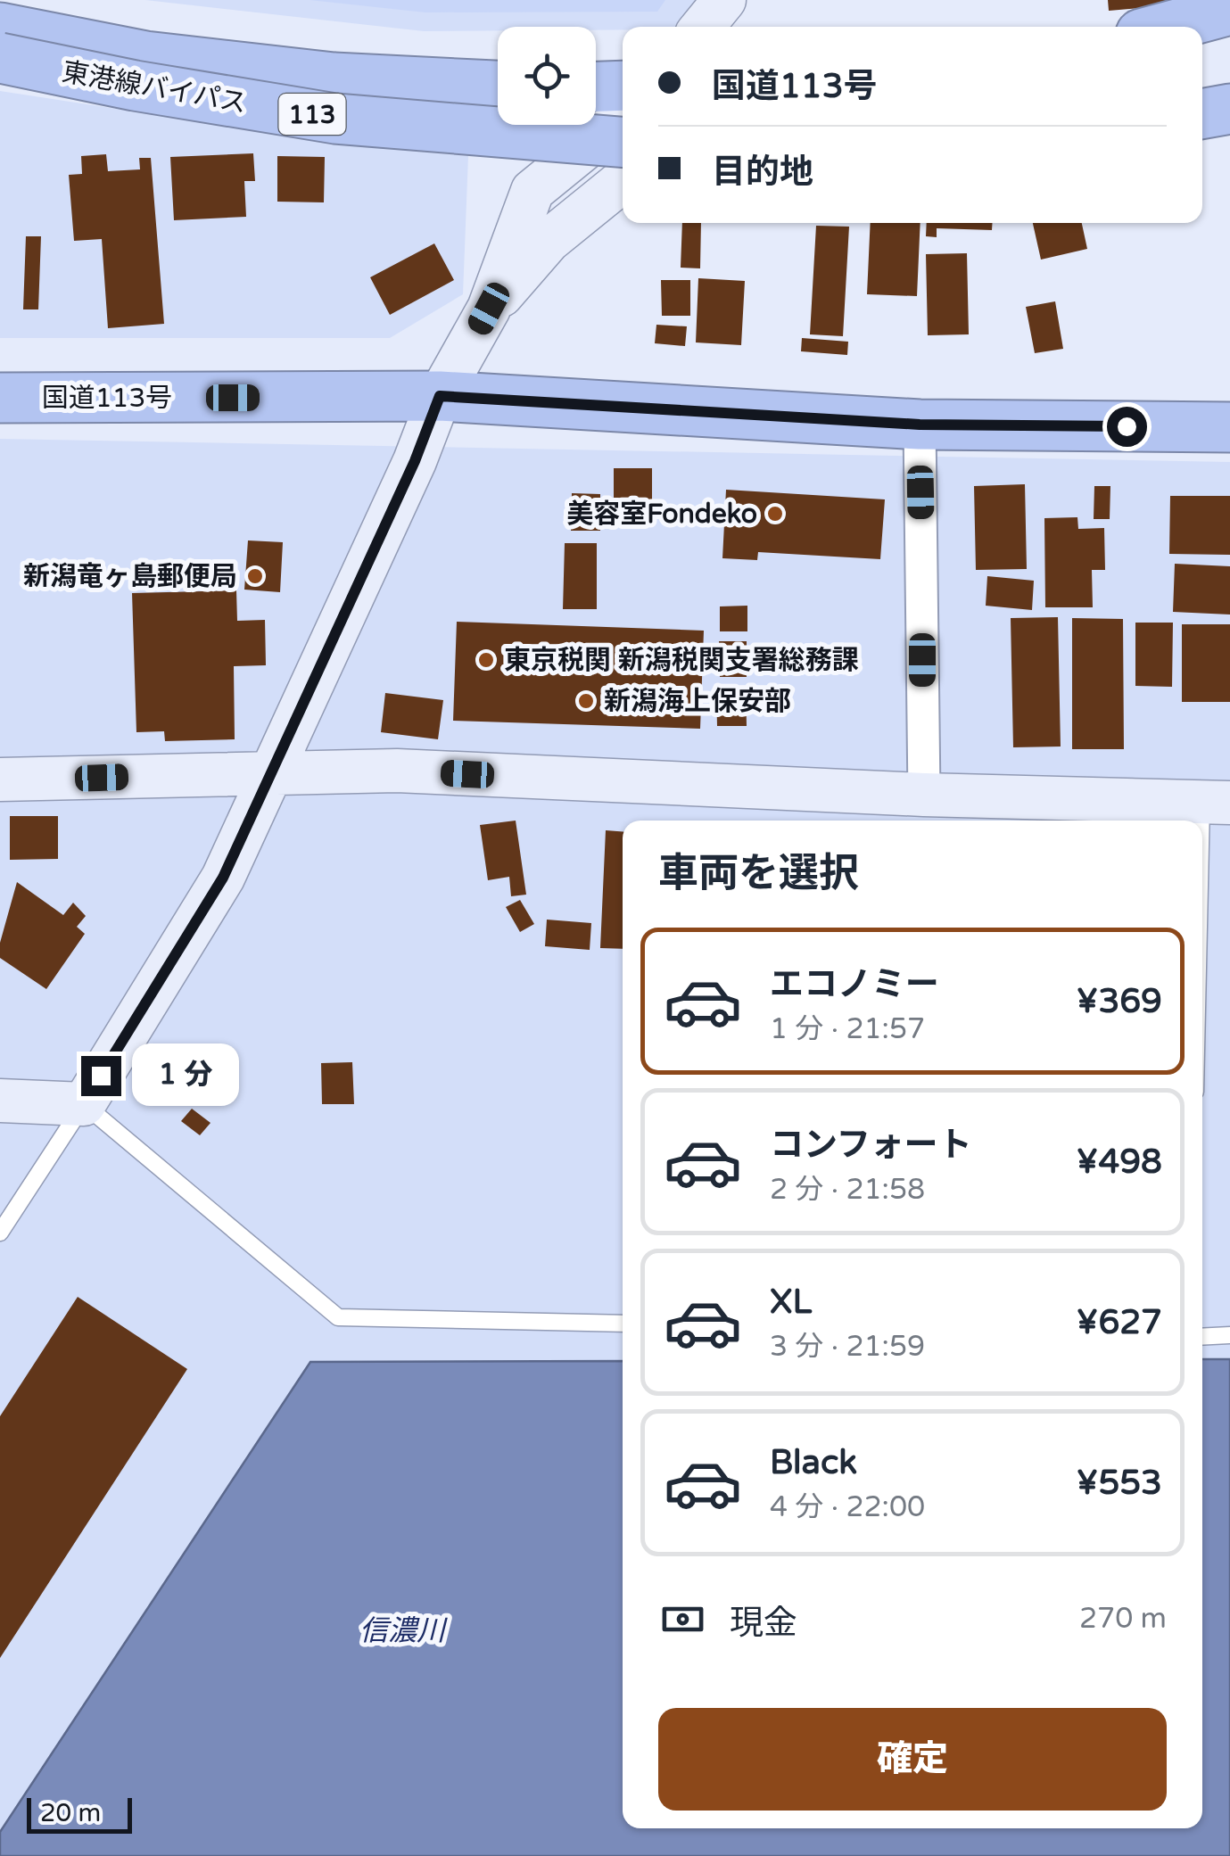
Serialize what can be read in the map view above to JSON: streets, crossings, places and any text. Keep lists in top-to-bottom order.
{
  "streets": {
    "highway": ["東港線バイパス", "113", "国道113号"]
  },
  "water": ["信濃川"],
  "places": [
    "美容室Fondeko",
    "新潟竜ヶ島郵便局",
    "東京税関 新潟税関支署総務課",
    "新潟海上保安部"
  ],
  "scale_bar": "20 m",
  "page": {
    "banner": ["国道113号", "目的地"],
    "heading": "車両を選択",
    "list": [
      {
        "name": "エコノミー",
        "note": "1 分 · 21:57",
        "value": "¥369"
      },
      {
        "name": "コンフォート",
        "note": "2 分 · 21:58",
        "value": "¥498"
      },
      {
        "name": "XL",
        "note": "3 分 · 21:59",
        "value": "¥627"
      },
      {
        "name": "Black",
        "note": "4 分 · 22:00",
        "value": "¥553"
      }
    ],
    "bubble": "1 分",
    "pay": ["現金", "270 m"],
    "buttons": "確定",
    "scale": "20 m"
  }
}
